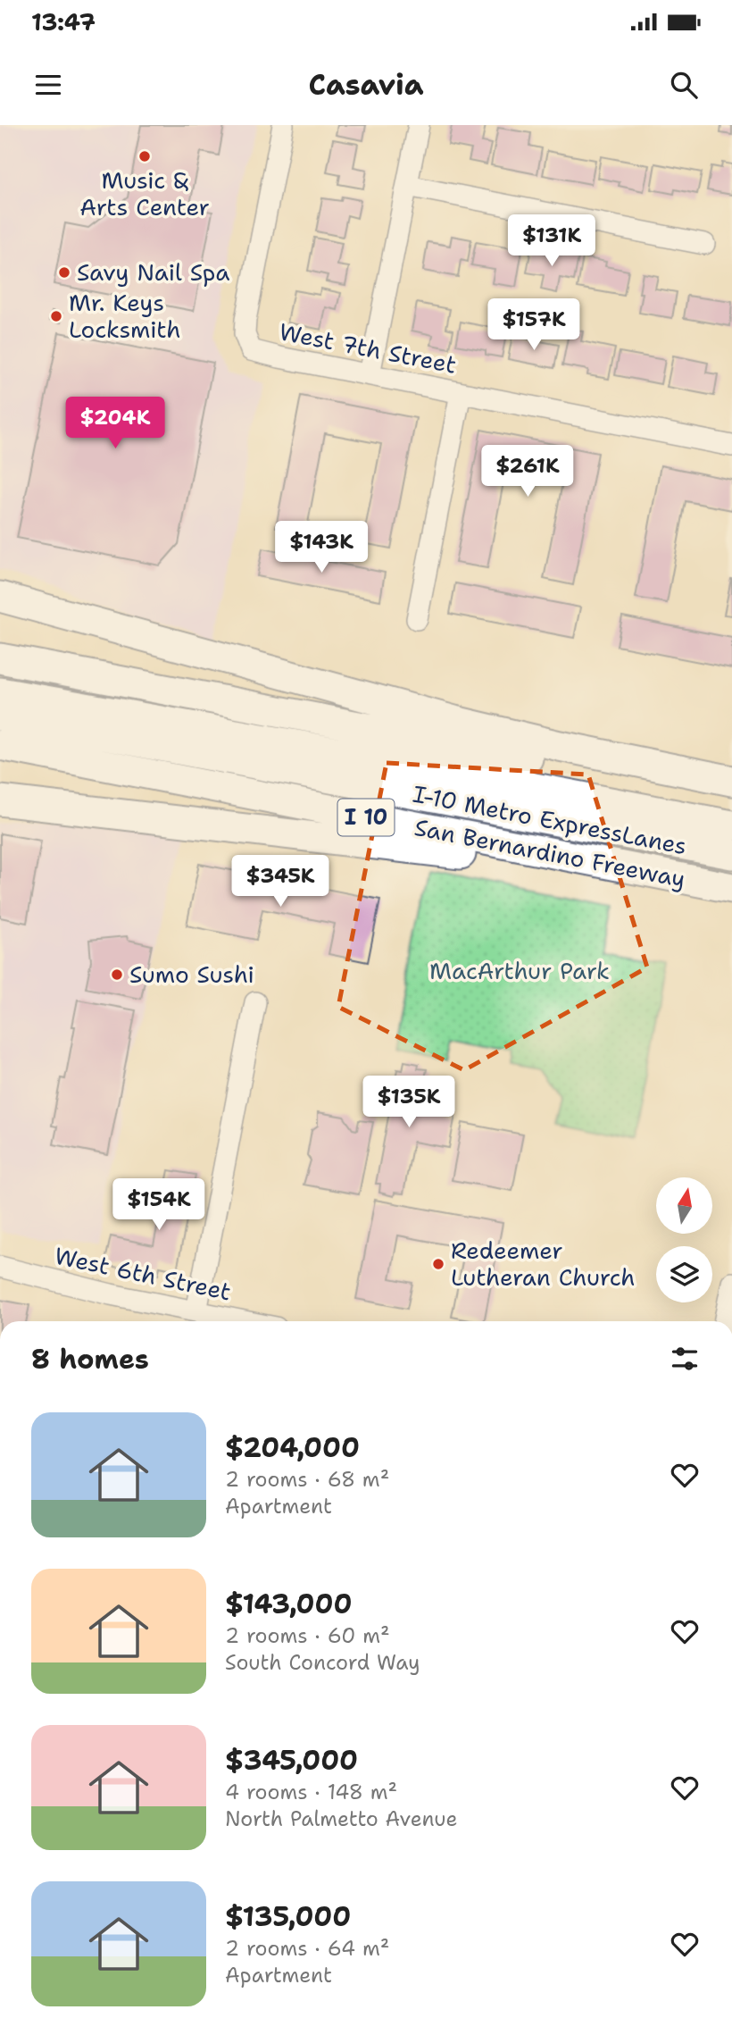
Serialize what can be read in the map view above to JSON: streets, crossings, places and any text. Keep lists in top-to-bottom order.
{
  "streets": {
    "highway": ["I 10", "I-10 Metro ExpressLanes", "San Bernardino Freeway"],
    "street": ["West 7th Street", "West 6th Street"]
  },
  "parks": ["MacArthur Park"],
  "places": [
    "Music & Arts Center",
    "Savy Nail Spa",
    "Mr. Keys Locksmith",
    "Sumo Sushi",
    "Redeemer Lutheran Church"
  ],
  "north": "top",
  "page": {
    "status": "13:47",
    "header": "Casavia",
    "price": [
      "$131K",
      "$157K",
      "$204K",
      "$261K",
      "$143K",
      "$345K",
      "$135K",
      "$154K"
    ],
    "heading": "8 homes",
    "list": [
      {
        "name": "$204,000",
        "note": "2 rooms · 68 m² · Apartment"
      },
      {
        "name": "$143,000",
        "note": "2 rooms · 60 m² · South Concord Way"
      },
      {
        "name": "$345,000",
        "note": "4 rooms · 148 m² · North Palmetto Avenue"
      },
      {
        "name": "$135,000",
        "note": "2 rooms · 64 m² · Apartment"
      }
    ]
  }
}
